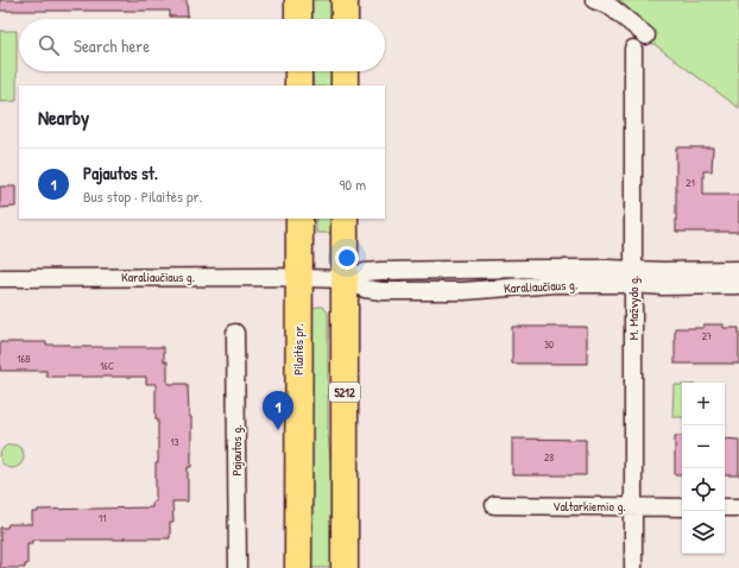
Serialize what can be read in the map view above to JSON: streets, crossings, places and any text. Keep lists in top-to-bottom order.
{
  "streets": {
    "main road": ["Pilaitės pr.", "5212"],
    "street": [
      "Karaliaučiaus g.",
      "M. Mažvydo g.",
      "Pajautos g.",
      "Valtarkiemio g."
    ]
  },
  "crossings": [
    ["Karaliaučiaus g.", "M. Mažvydo g."],
    ["Karaliaučiaus g.", "Pilaitės pr."],
    ["Karaliaučiaus g.", "5212"],
    ["M. Mažvydo g.", "Valtarkiemio g."]
  ],
  "house_numbers": [
    "21",
    "27",
    "30",
    "16B",
    "16C",
    "13",
    "28",
    "11"
  ],
  "page": {
    "search": "Search here",
    "heading": "Nearby",
    "list": [
      {
        "mark": "1",
        "name": "Pajautos st.",
        "note": "Bus stop · Pilaitės pr.",
        "value": "90 m"
      }
    ],
    "map_buttons": ["+", "−"],
    "pins": "1"
  }
}
